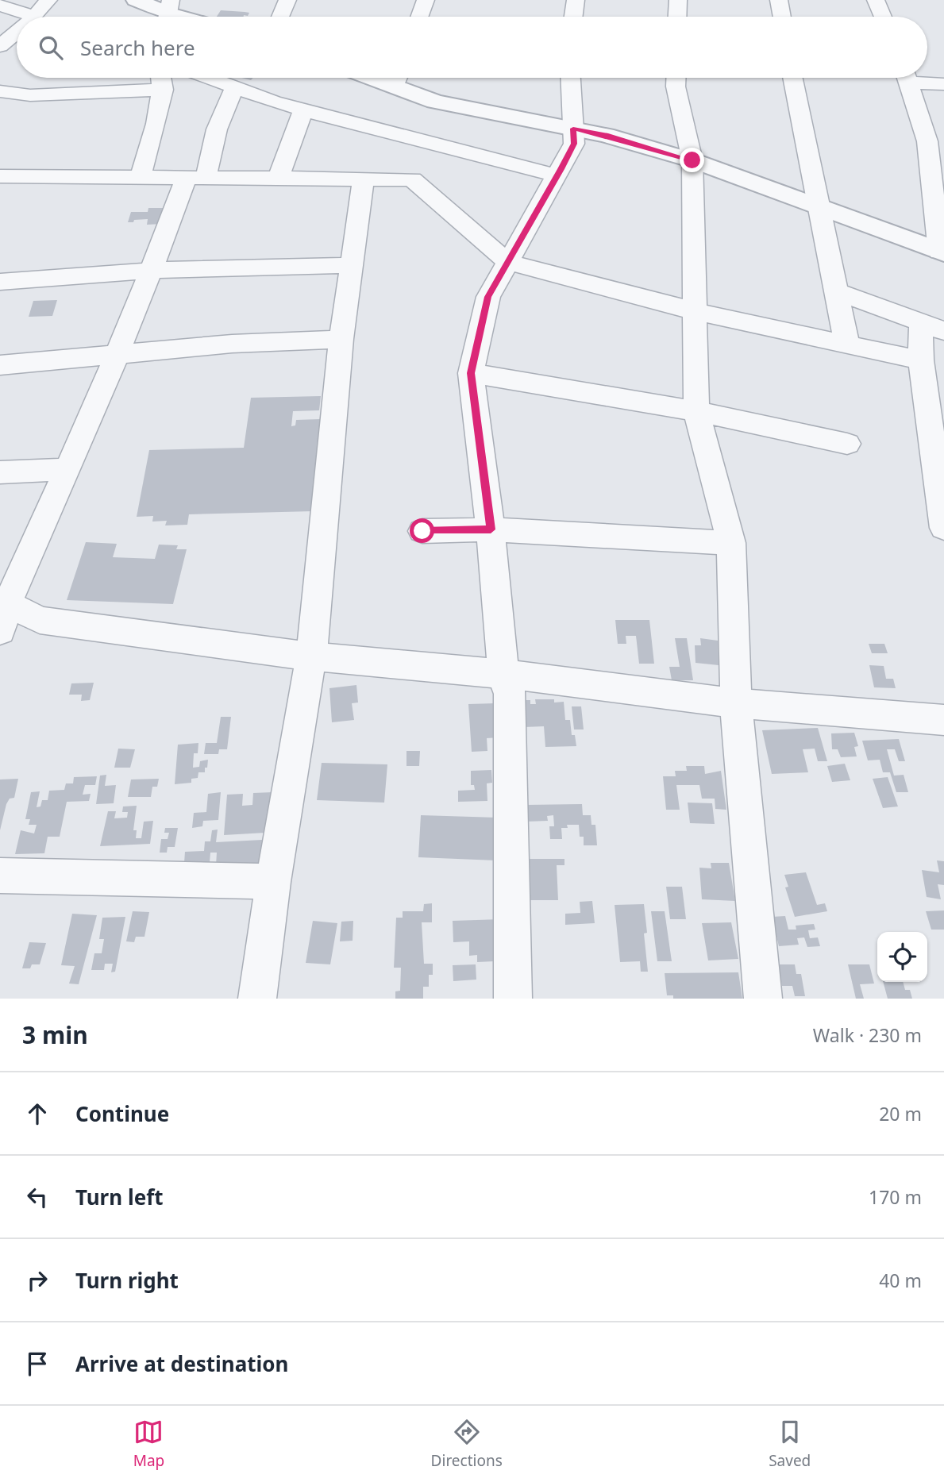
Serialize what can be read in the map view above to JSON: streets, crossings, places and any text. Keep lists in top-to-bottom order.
{
  "page": {
    "search": "Search here",
    "heading": ["3 min", "Walk · 230 m"],
    "list": [
      ["Continue", "20 m"],
      ["Turn left", "170 m"],
      ["Turn right", "40 m"],
      "Arrive at destination"
    ],
    "nav": ["Map", "Directions", "Saved"]
  }
}
